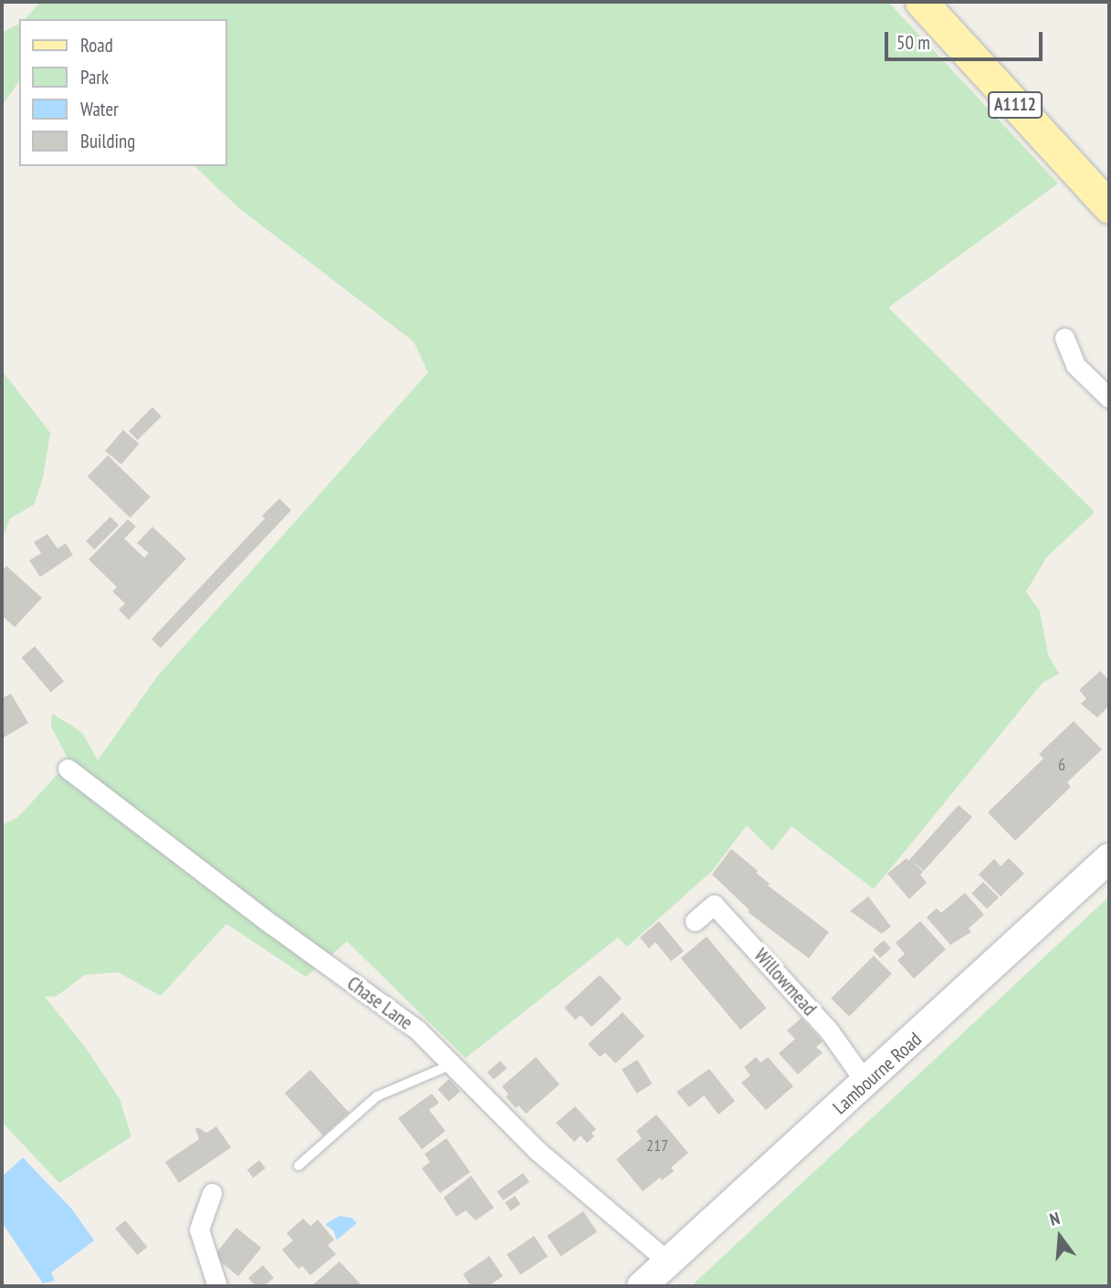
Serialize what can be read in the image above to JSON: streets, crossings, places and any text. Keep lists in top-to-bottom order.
{
  "streets": {
    "main road": ["A1112", "Lambourne Road"],
    "street": ["Willowmead", "Chase Lane"]
  },
  "crossings": [
    ["Willowmead", "Lambourne Road"],
    ["Chase Lane", "Lambourne Road"]
  ],
  "house_numbers": ["6", "217"],
  "legend": [
    "Road",
    "Park",
    "Water",
    "Building"
  ],
  "scale_bar": "50 m",
  "north": "top"
}
